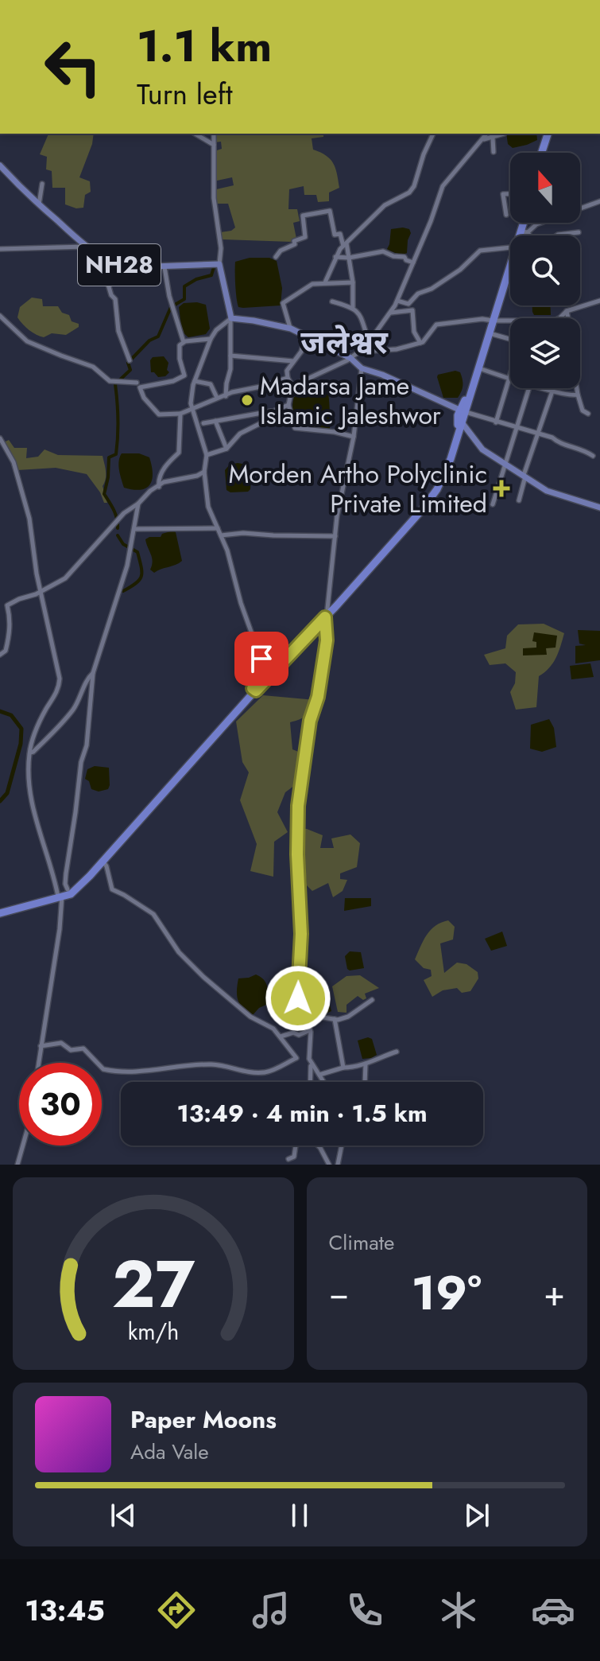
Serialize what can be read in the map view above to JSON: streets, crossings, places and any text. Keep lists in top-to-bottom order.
{
  "streets": {
    "main road": ["NH28"]
  },
  "districts": ["जलेश्वर"],
  "places": {
    "other": ["Madarsa Jame Islamic Jaleshwor"],
    "health": ["Morden Artho Polyclinic Private Limited"]
  },
  "north": "top",
  "page": {
    "turn": ["1.1 km", "Turn left"],
    "limit": "30",
    "trip": "13:49 · 4 min · 1.5 km",
    "tile": "Climate",
    "heat": ["−", "19°", "+"],
    "song": ["Paper Moons", "Ada Vale"],
    "tabs": "13:45",
    "gauge": ["27", "km/h"]
  }
}
